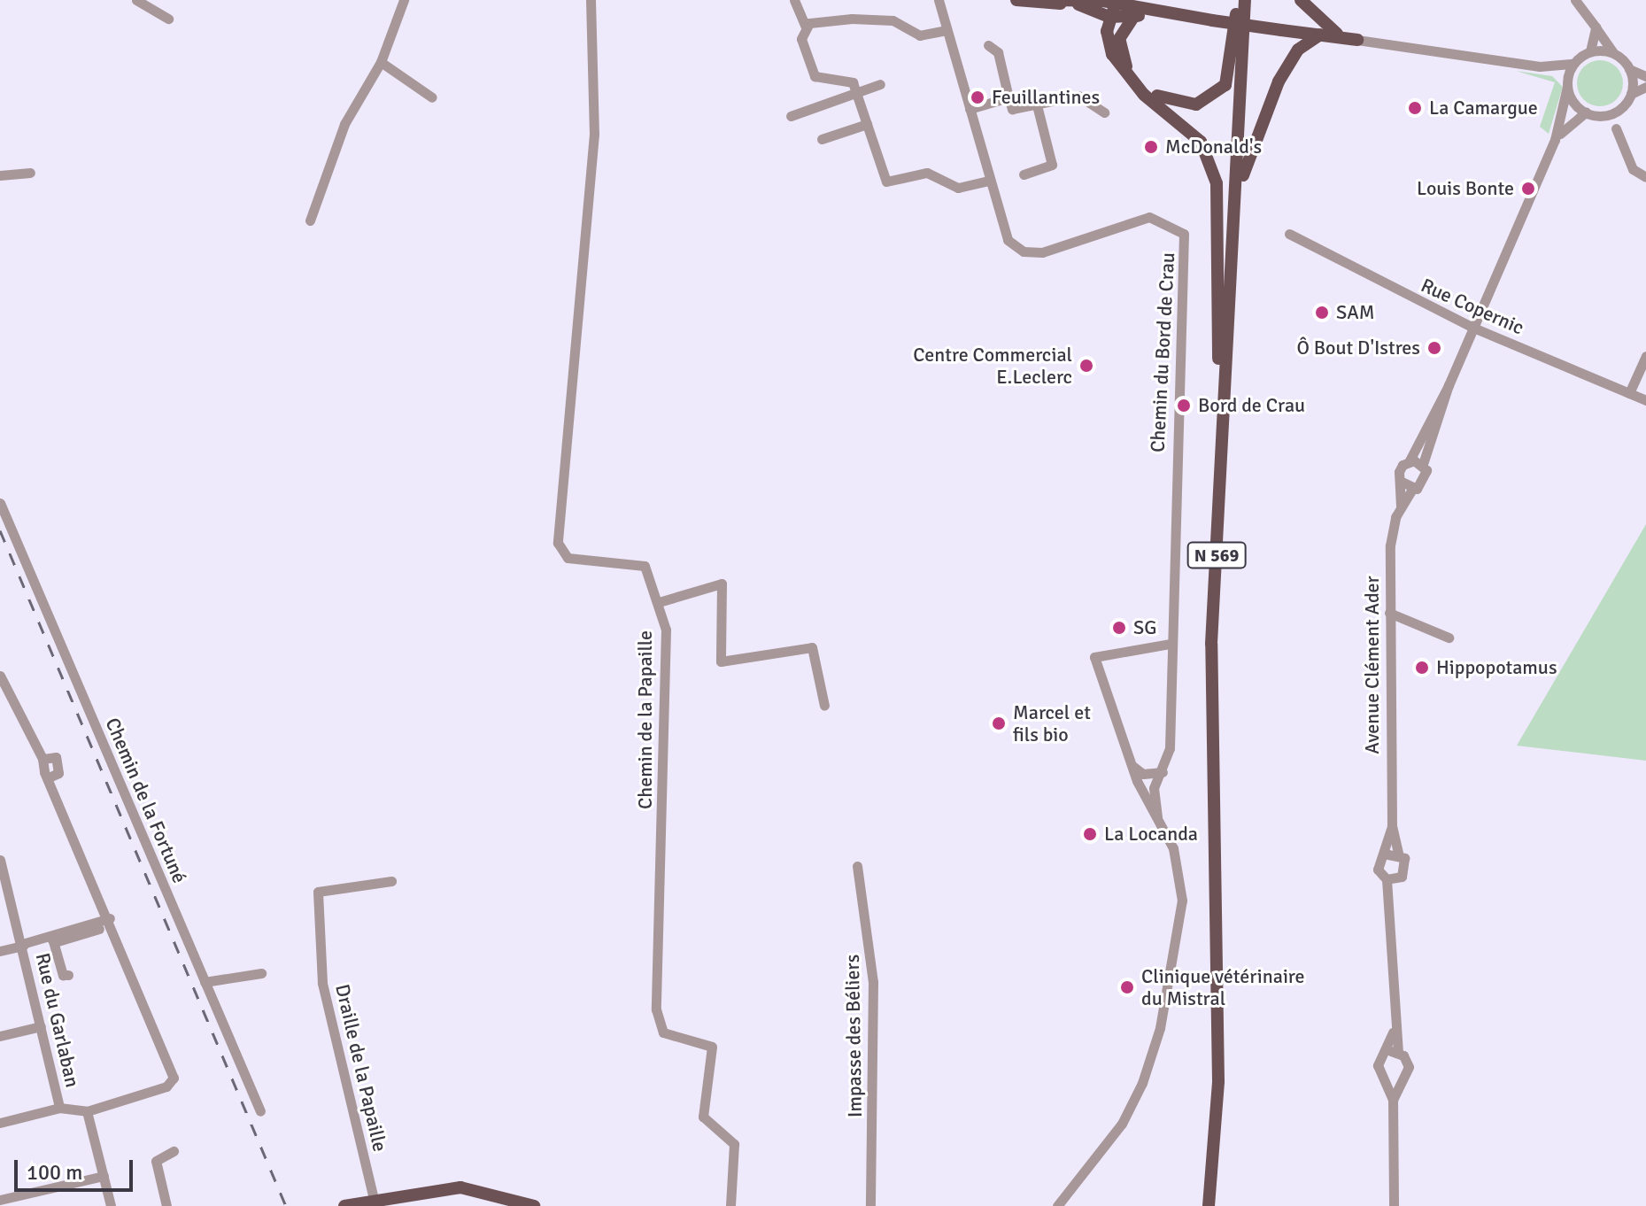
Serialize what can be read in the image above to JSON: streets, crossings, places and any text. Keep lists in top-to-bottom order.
{
  "streets": {
    "main road": ["N 569"],
    "street": [
      "Rue Copernic",
      "Chemin du Bord de Crau",
      "Avenue Clément Ader",
      "Chemin de la Papaille",
      "Chemin de la Fortuné",
      "Rue du Garlaban",
      "Impasse des Béliers",
      "Draille de la Papaille"
    ]
  },
  "places": [
    "Feuillantines",
    "La Camargue",
    "McDonald's",
    "Louis Bonte",
    "SAM",
    "Ô Bout D'Istres",
    "Centre Commercial E.Leclerc",
    "Bord de Crau",
    "SG",
    "Hippopotamus",
    "Marcel et fils bio",
    "La Locanda",
    "Clinique vétérinaire du Mistral"
  ],
  "scale_bar": "100 m"
}
